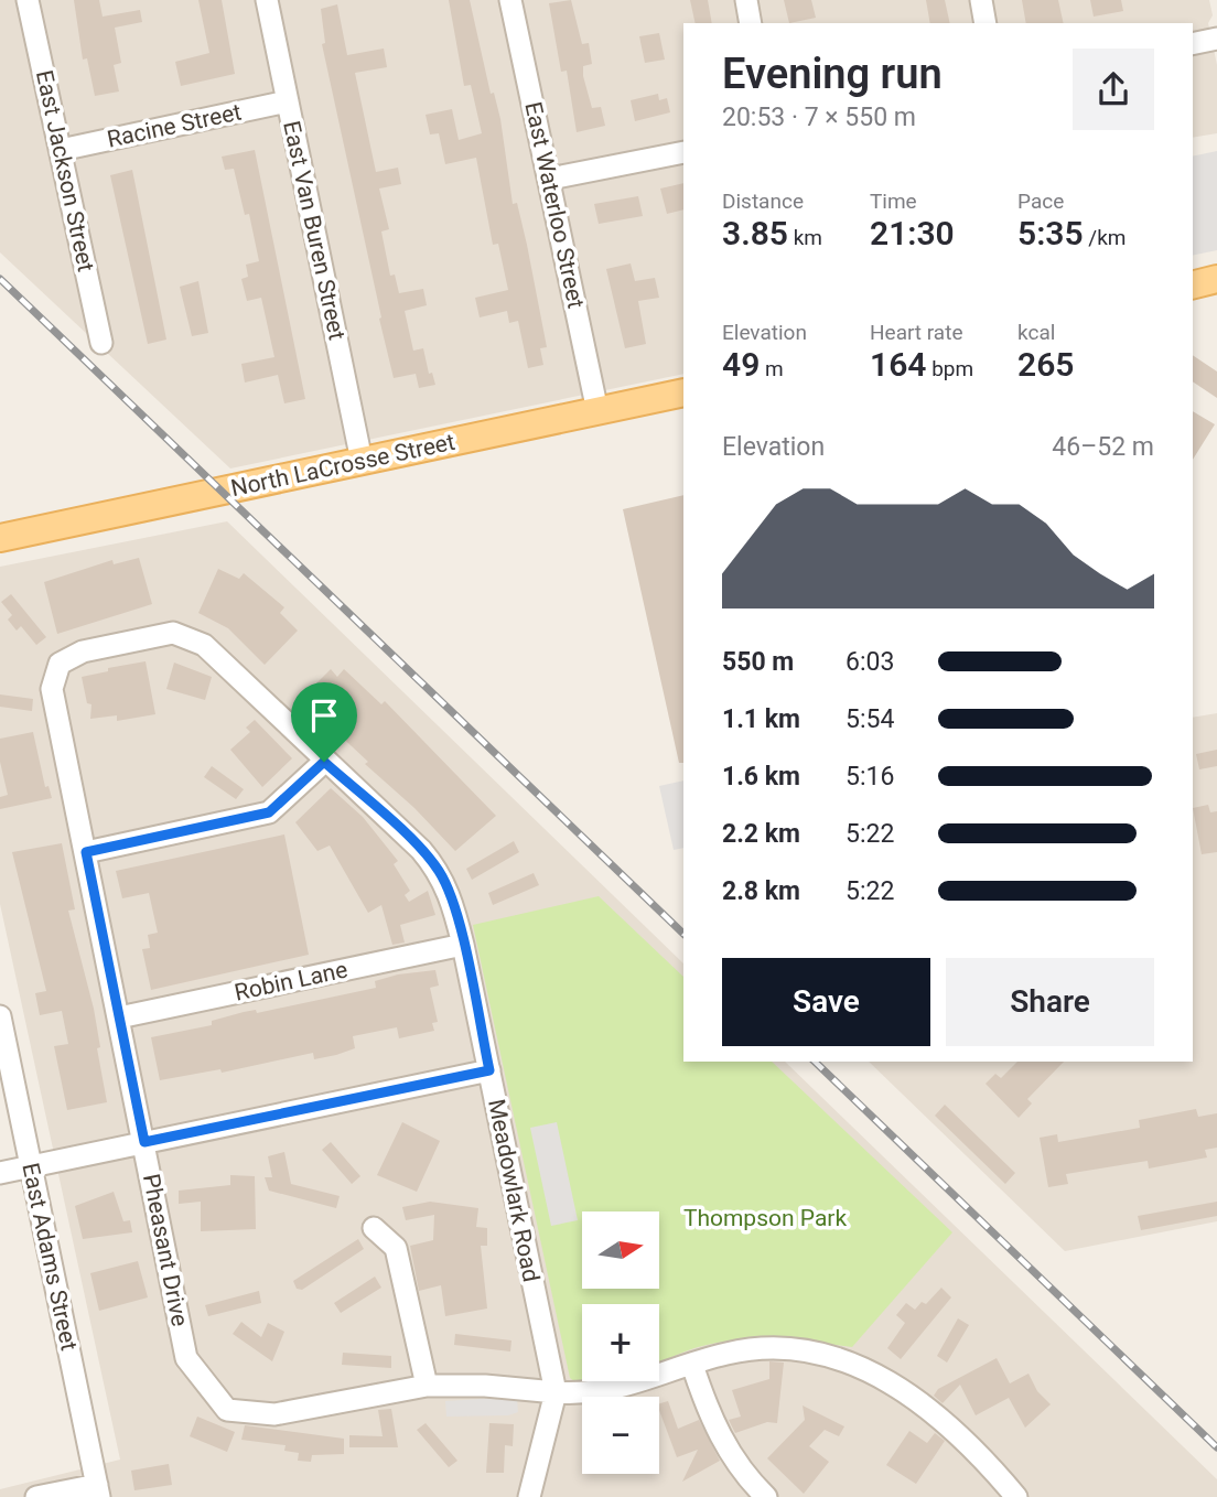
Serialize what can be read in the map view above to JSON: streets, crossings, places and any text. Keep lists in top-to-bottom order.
{
  "streets": {
    "main road": ["North LaCrosse Street"],
    "street": [
      "Racine Street",
      "East Jackson Street",
      "East Waterloo Street",
      "East Van Buren Street",
      "Robin Lane",
      "Meadowlark Road",
      "Pheasant Drive",
      "East Adams Street"
    ]
  },
  "crossings": [
    ["Racine Street", "East Jackson Street"],
    ["Racine Street", "East Van Buren Street"],
    ["East Waterloo Street", "North LaCrosse Street"],
    ["East Van Buren Street", "North LaCrosse Street"],
    ["Robin Lane", "Meadowlark Road"],
    ["Robin Lane", "Pheasant Drive"],
    ["Meadowlark Road", "Pheasant Drive"]
  ],
  "parks": ["Thompson Park"],
  "north": "right",
  "page": {
    "heading": ["Evening run", "20:53 · 7 × 550 m"],
    "stats": [
      ["Distance", "3.85 km"],
      ["Time", "21:30"],
      ["Pace", "5:35 /km"],
      ["Elevation", "49 m"],
      ["Heart rate", "164 bpm"],
      ["kcal", "265"]
    ],
    "chart": ["Elevation", "46–52 m"],
    "list": [
      {
        "name": "550 m",
        "note": "6:03"
      },
      {
        "name": "1.1 km",
        "note": "5:54"
      },
      {
        "name": "1.6 km",
        "note": "5:16"
      },
      {
        "name": "2.2 km",
        "note": "5:22"
      },
      {
        "name": "2.8 km",
        "note": "5:22"
      }
    ],
    "buttons": ["Save", "Share"],
    "map_buttons": ["+", "−"]
  }
}
